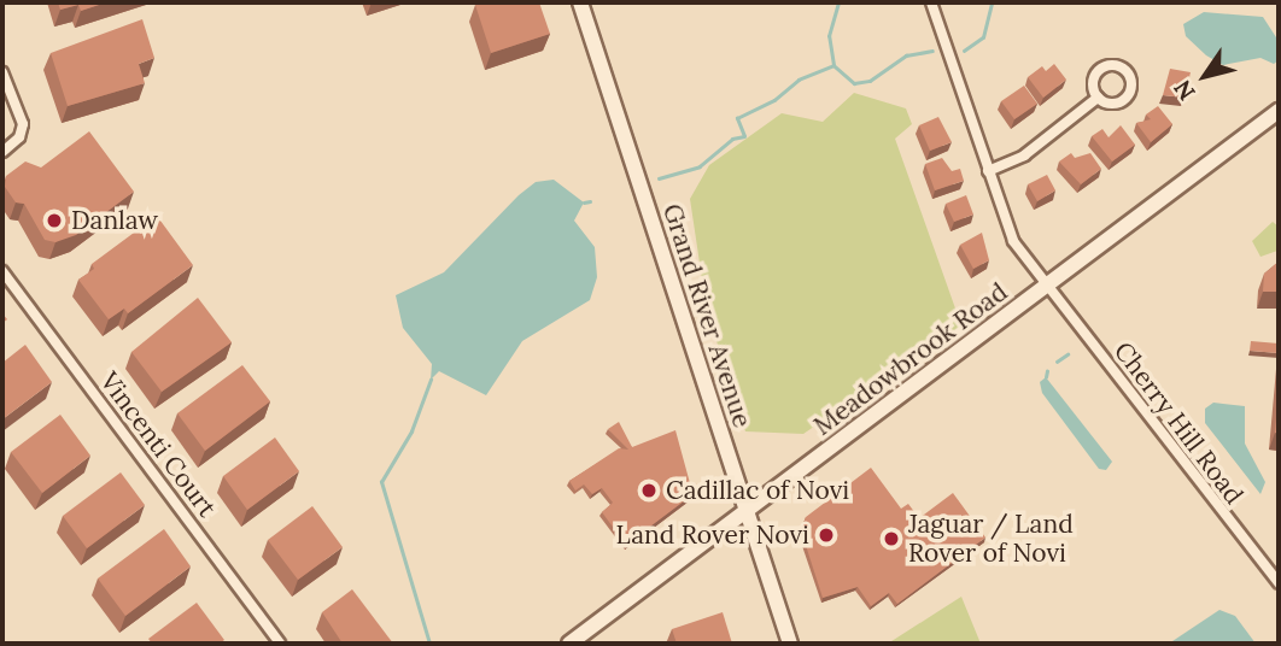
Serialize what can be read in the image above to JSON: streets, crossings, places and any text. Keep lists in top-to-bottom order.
{
  "streets": {
    "street": [
      "Grand River Avenue",
      "Meadowbrook Road",
      "Cherry Hill Road",
      "Vincenti Court"
    ]
  },
  "crossings": [
    ["Grand River Avenue", "Meadowbrook Road"],
    ["Meadowbrook Road", "Cherry Hill Road"]
  ],
  "places": [
    "Danlaw",
    "Cadillac of Novi",
    "Land Rover Novi",
    "Jaguar / Land Rover of Novi"
  ],
  "north": "bottom left"
}
